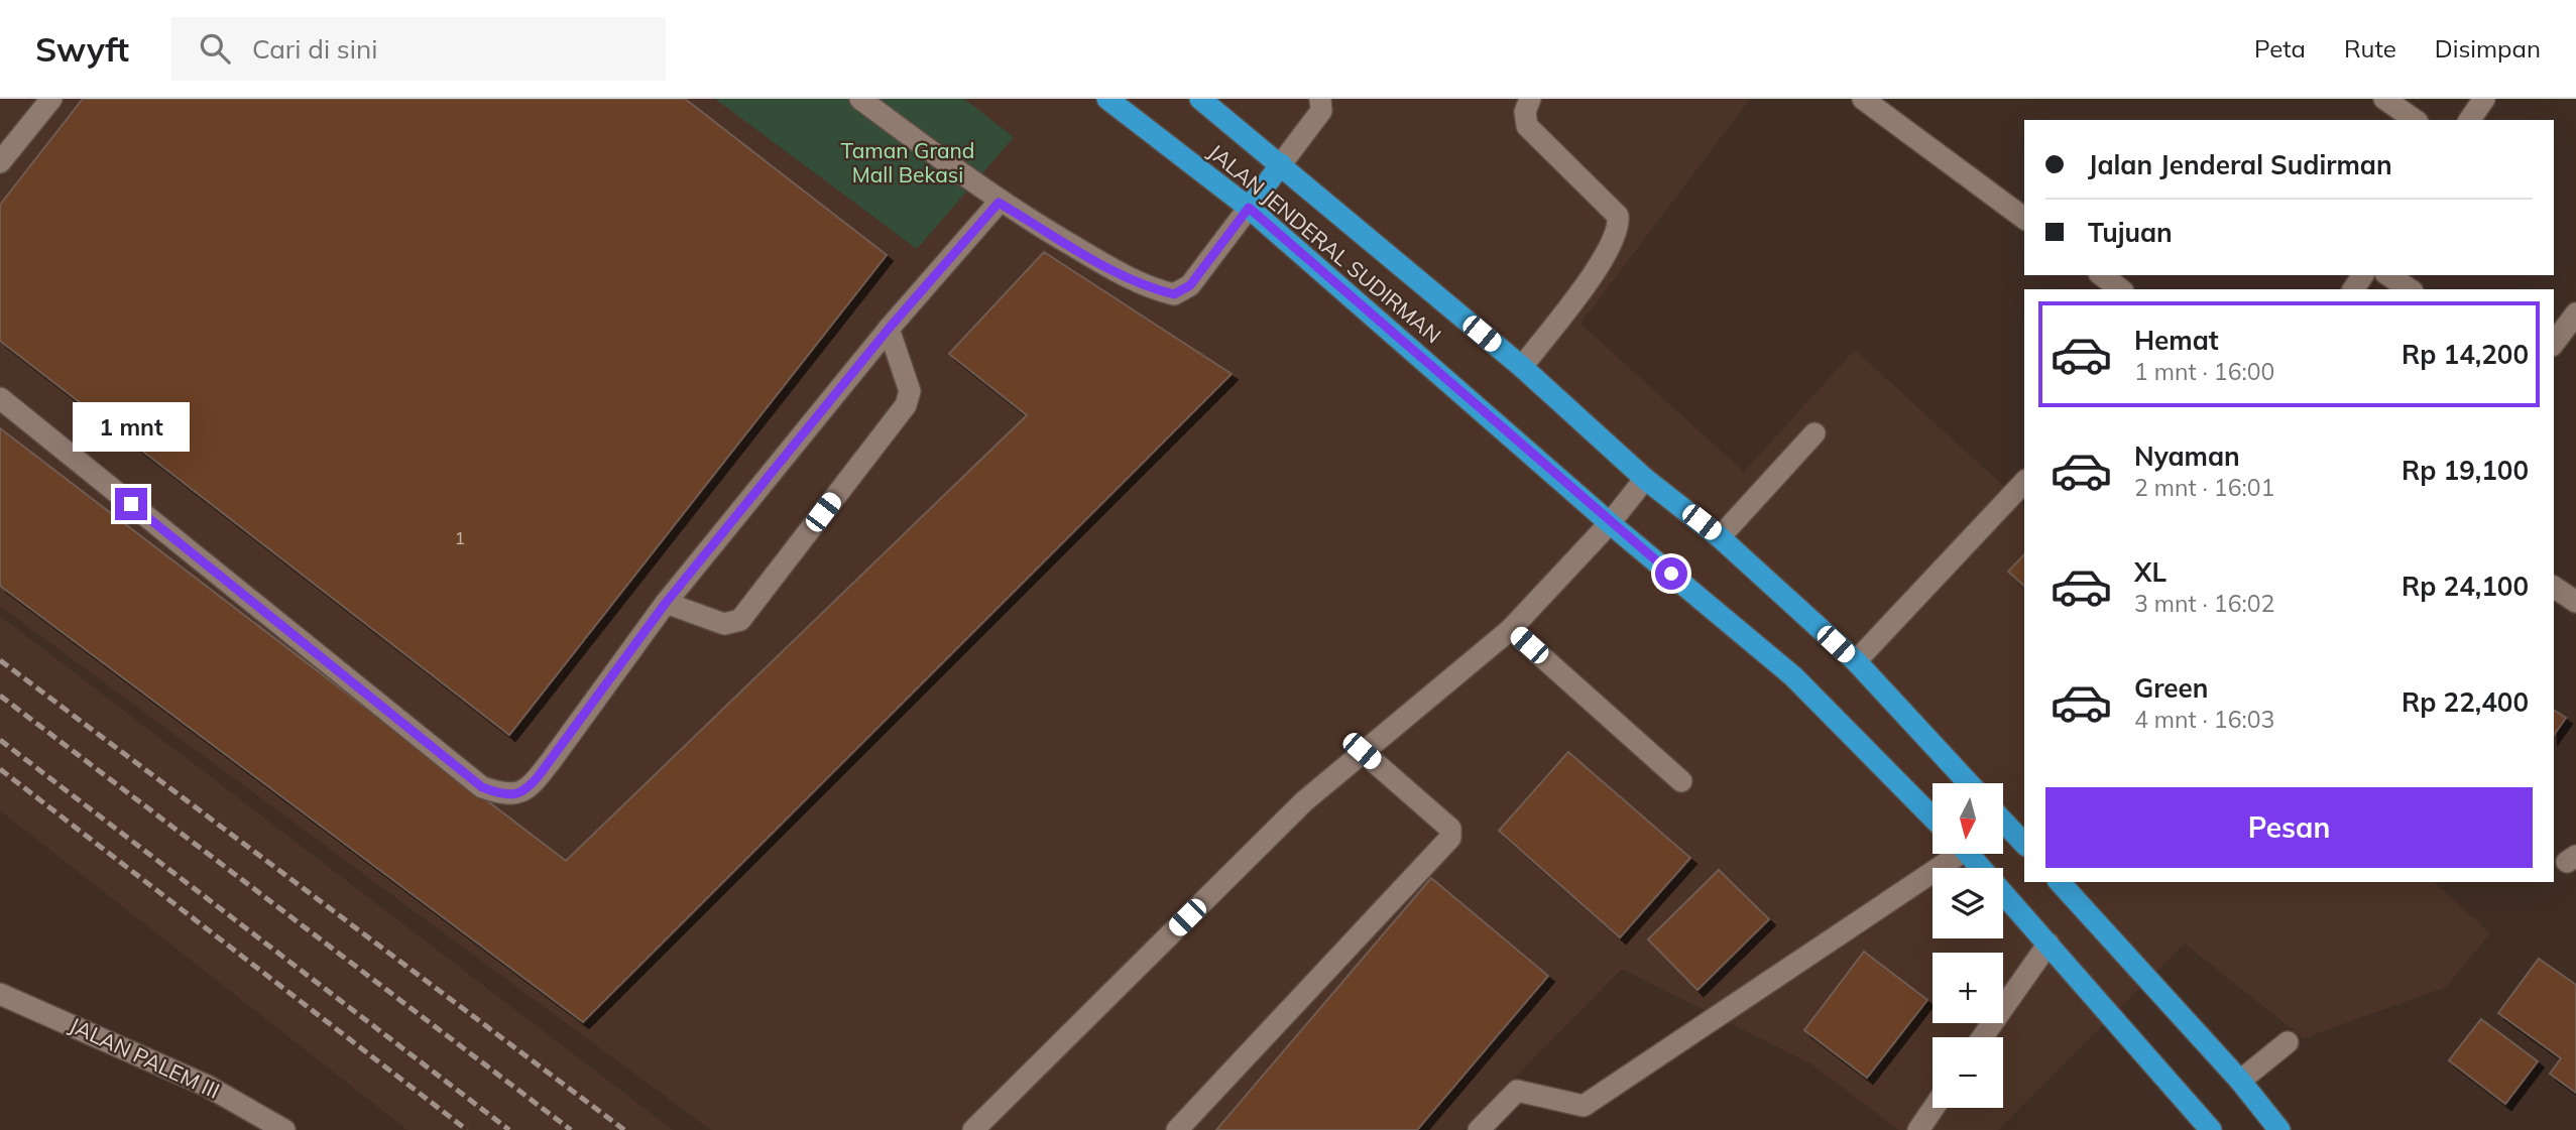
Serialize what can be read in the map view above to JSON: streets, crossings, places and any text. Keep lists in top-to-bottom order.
{
  "streets": {
    "highway": ["JALAN JENDERAL SUDIRMAN"],
    "street": ["JALAN PALEM III"]
  },
  "parks": ["Taman Grand Mall Bekasi"],
  "house_numbers": ["1"],
  "north": "bottom",
  "page": {
    "header": "Swyft",
    "search": "Cari di sini",
    "nav": ["Peta", "Rute", "Disimpan"],
    "banner": ["Jalan Jenderal Sudirman", "Tujuan"],
    "list": [
      {
        "name": "Hemat",
        "note": "1 mnt · 16:00",
        "value": "Rp 14,200"
      },
      {
        "name": "Nyaman",
        "note": "2 mnt · 16:01",
        "value": "Rp 19,100"
      },
      {
        "name": "XL",
        "note": "3 mnt · 16:02",
        "value": "Rp 24,100"
      },
      {
        "name": "Green",
        "note": "4 mnt · 16:03",
        "value": "Rp 22,400"
      }
    ],
    "bubble": "1 mnt",
    "buttons": "Pesan",
    "map_buttons": ["+", "−"]
  }
}
